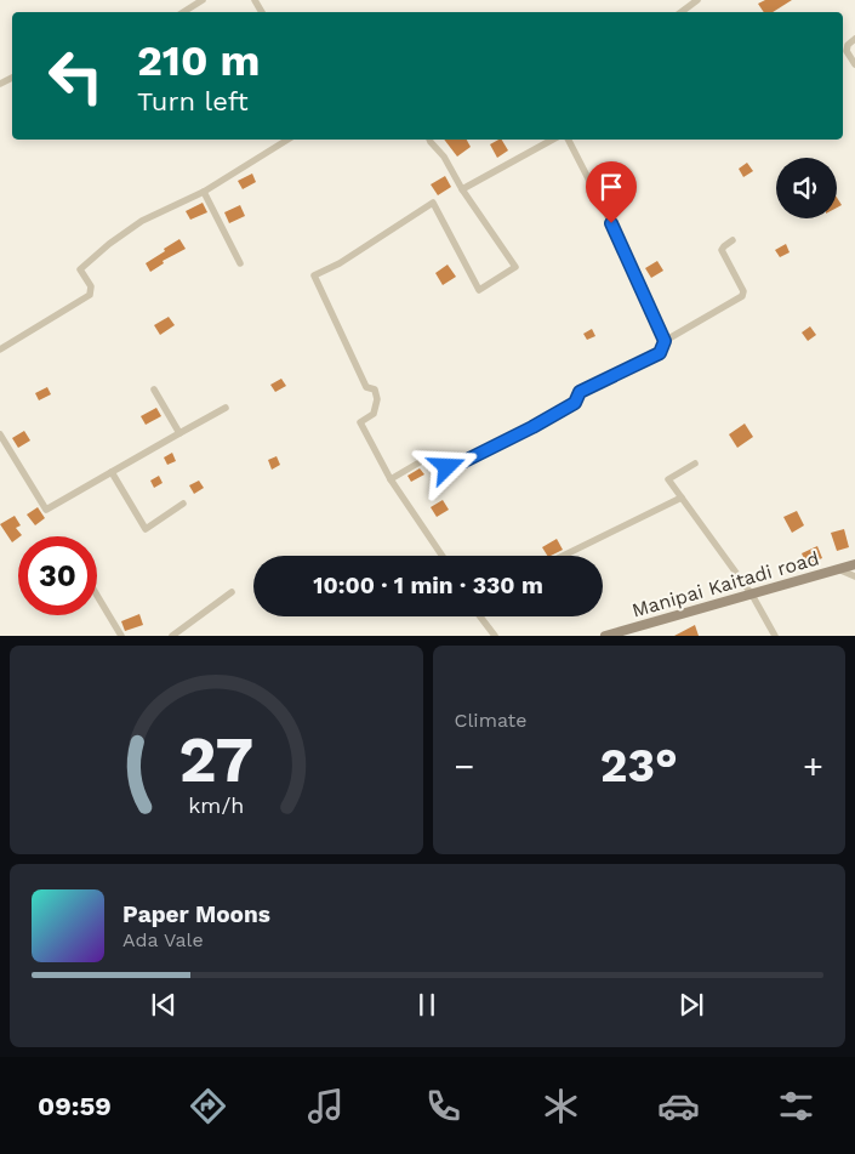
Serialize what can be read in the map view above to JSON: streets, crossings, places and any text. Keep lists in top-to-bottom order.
{
  "streets": {
    "main road": ["Manipai Kaitadi road"]
  },
  "page": {
    "turn": ["210 m", "Turn left"],
    "limit": "30",
    "trip": "10:00 · 1 min · 330 m",
    "tile": "Climate",
    "heat": ["−", "23°", "+"],
    "song": ["Paper Moons", "Ada Vale"],
    "tabs": "09:59",
    "gauge": ["27", "km/h"]
  }
}
